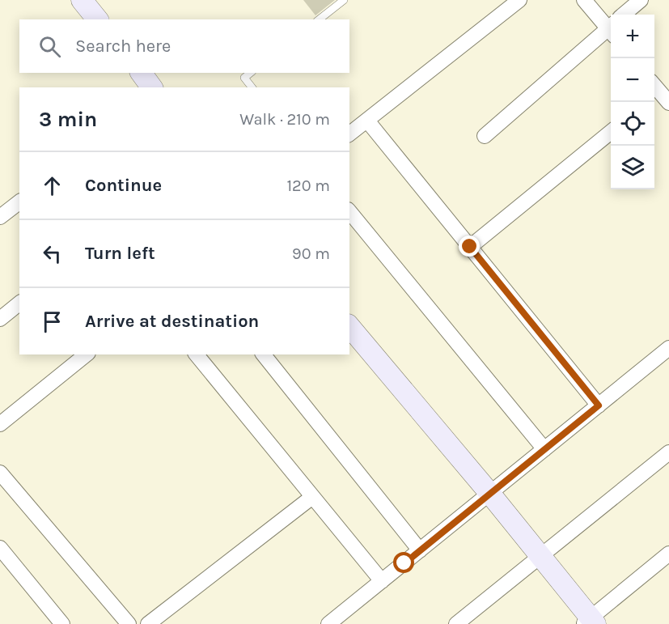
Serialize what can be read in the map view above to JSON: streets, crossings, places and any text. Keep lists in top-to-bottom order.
{
  "page": {
    "map_buttons": ["+", "−"],
    "search": "Search here",
    "heading": ["3 min", "Walk · 210 m"],
    "list": [
      ["Continue", "120 m"],
      ["Turn left", "90 m"],
      "Arrive at destination"
    ]
  }
}
